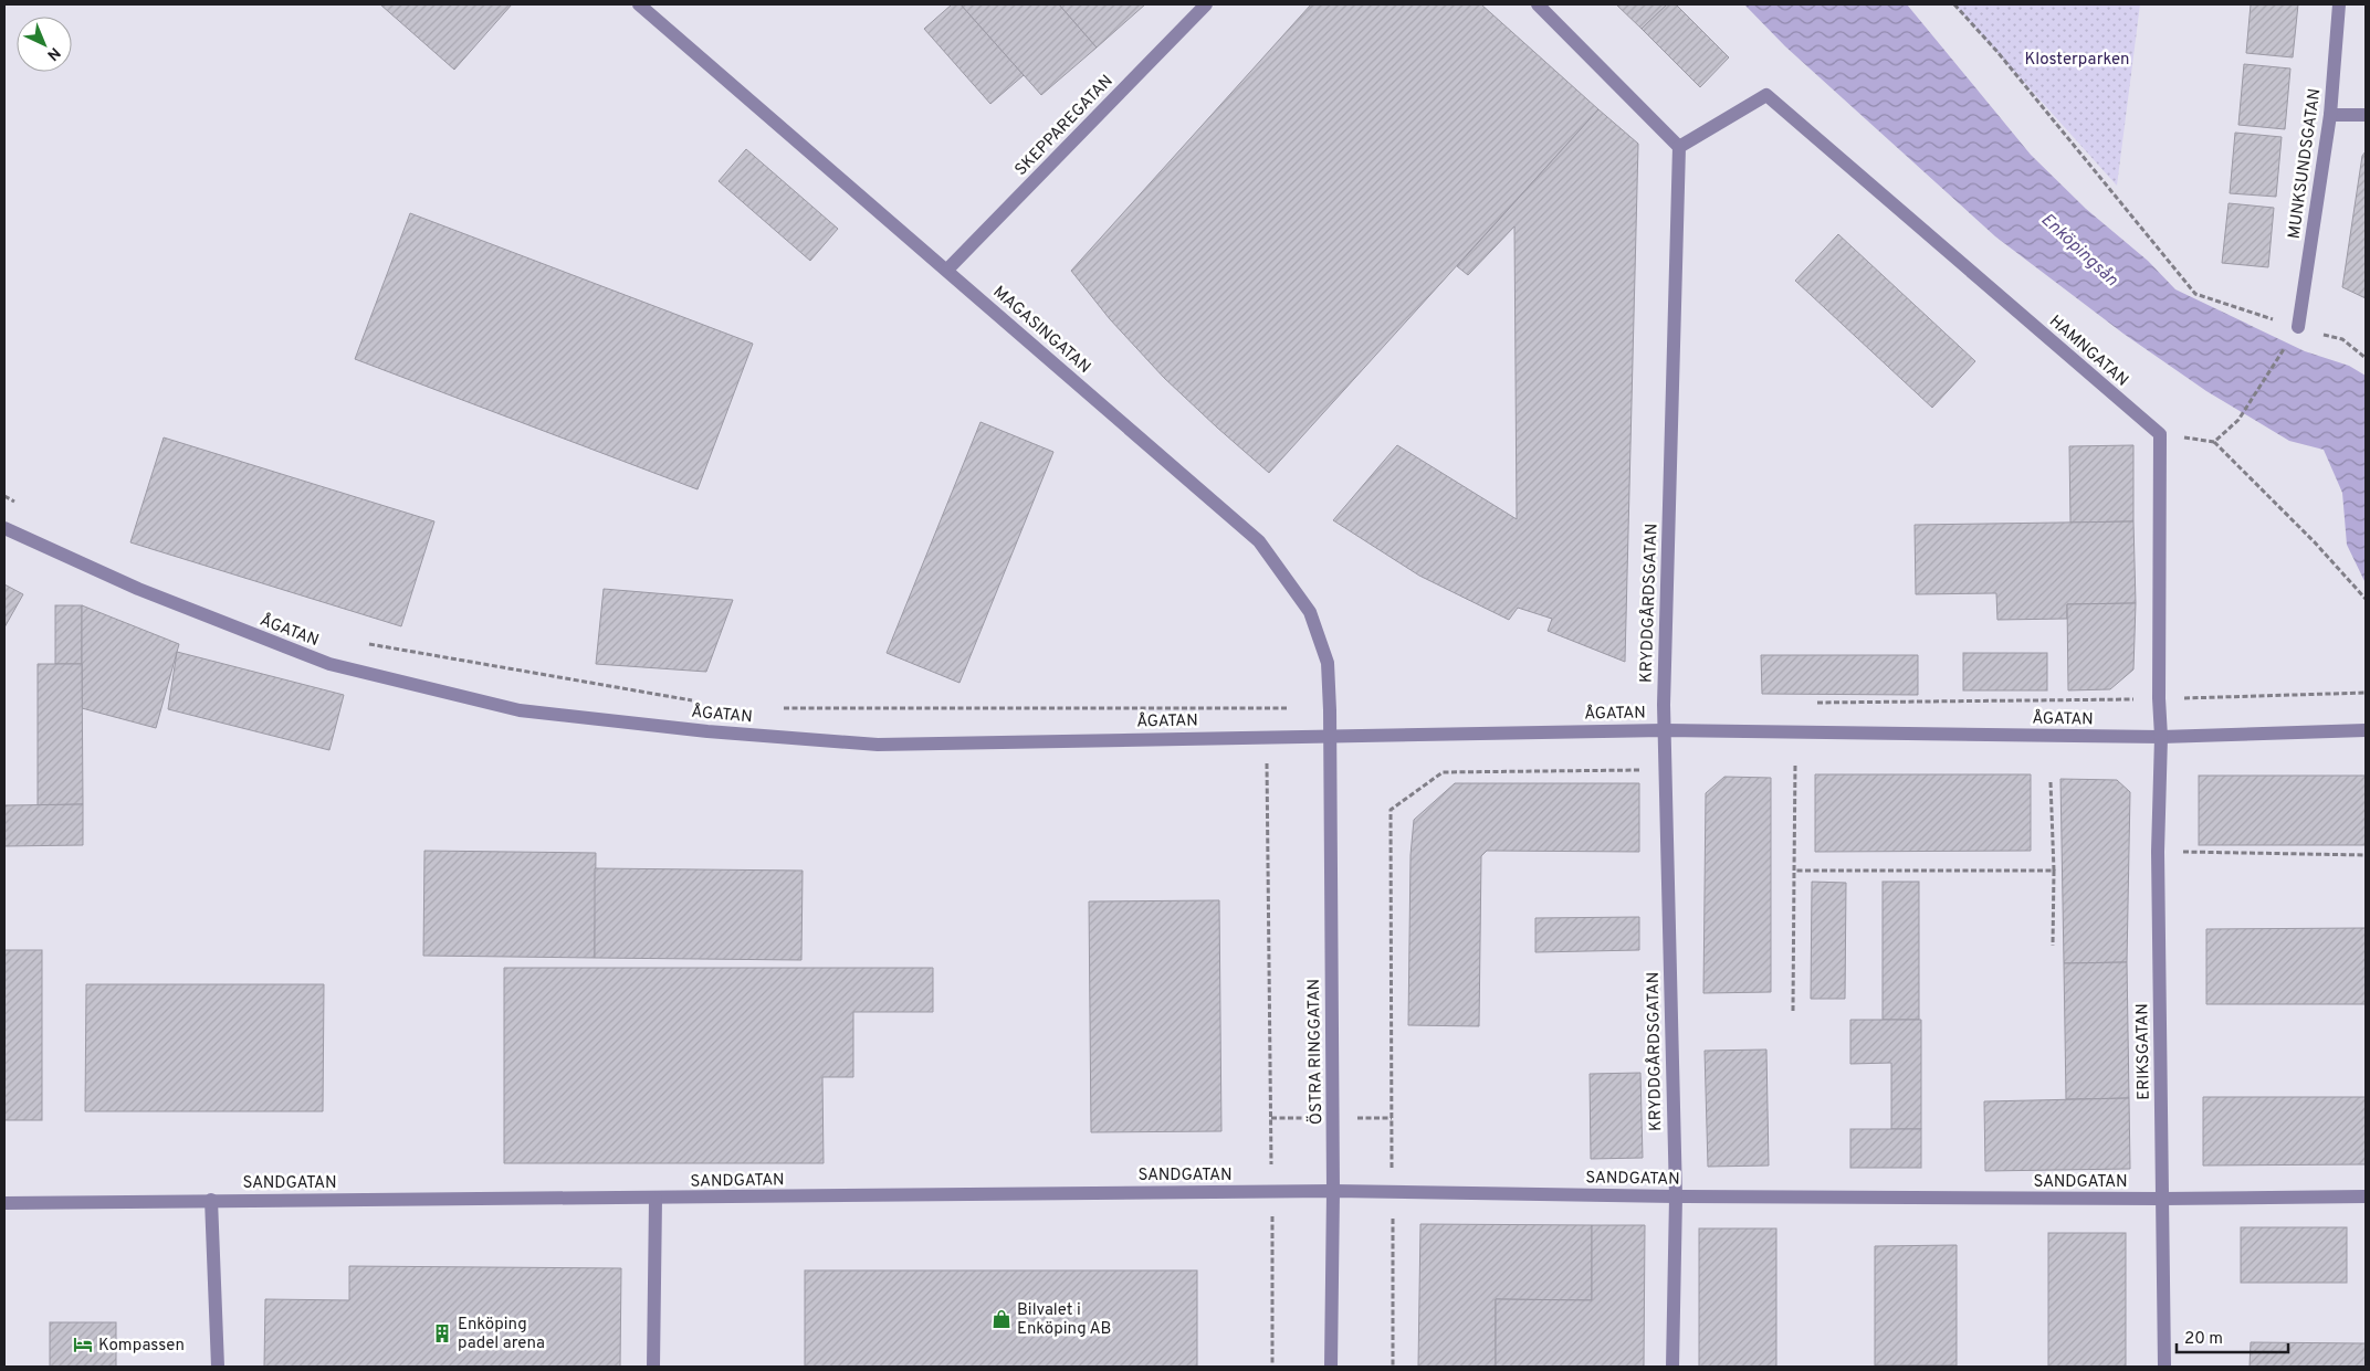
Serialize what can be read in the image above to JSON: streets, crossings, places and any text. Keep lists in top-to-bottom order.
{
  "streets": {
    "street": [
      "SKEPPAREGATAN",
      "MUNKSUNDSGATAN",
      "MAGASINGATAN",
      "HAMNGATAN",
      "KRYDDGÅRDSGATAN",
      "ÅGATAN",
      "ÖSTRA RINGGATAN",
      "ERIKSGATAN",
      "SANDGATAN"
    ]
  },
  "crossings": [
    ["SKEPPAREGATAN", "MAGASINGATAN"],
    ["MAGASINGATAN", "ÅGATAN"],
    ["MAGASINGATAN", "ÖSTRA RINGGATAN"],
    ["HAMNGATAN", "KRYDDGÅRDSGATAN"],
    ["KRYDDGÅRDSGATAN", "ÅGATAN"],
    ["KRYDDGÅRDSGATAN", "SANDGATAN"],
    ["ÅGATAN", "ÖSTRA RINGGATAN"],
    ["ÅGATAN", "ERIKSGATAN"],
    ["ÖSTRA RINGGATAN", "SANDGATAN"],
    ["ERIKSGATAN", "SANDGATAN"]
  ],
  "water": ["Enköpingsån"],
  "parks": ["Klosterparken"],
  "places": {
    "shop": ["Bilvalet i Enköping AB"],
    "building": ["Enköping padel arena"],
    "hotel": ["Kompassen"]
  },
  "scale_bar": "20 m",
  "north": "bottom right"
}
